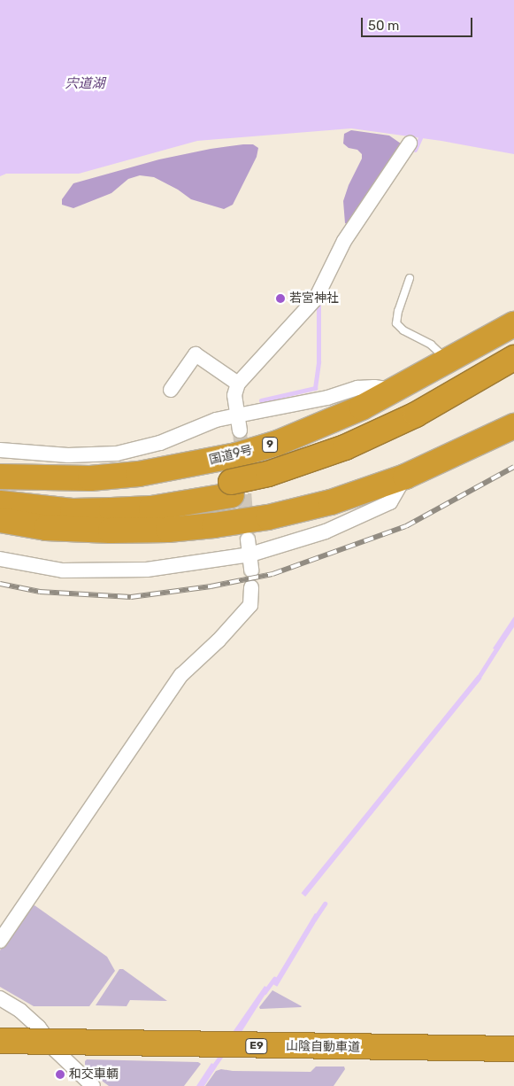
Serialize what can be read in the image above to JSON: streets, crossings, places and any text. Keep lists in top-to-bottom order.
{
  "streets": {
    "highway": [
      "9",
      "国道9号",
      "E9",
      "山陰自動車道"
    ]
  },
  "water": ["宍道湖"],
  "places": ["若宮神社", "和交車輌"],
  "scale_bar": "50 m"
}
